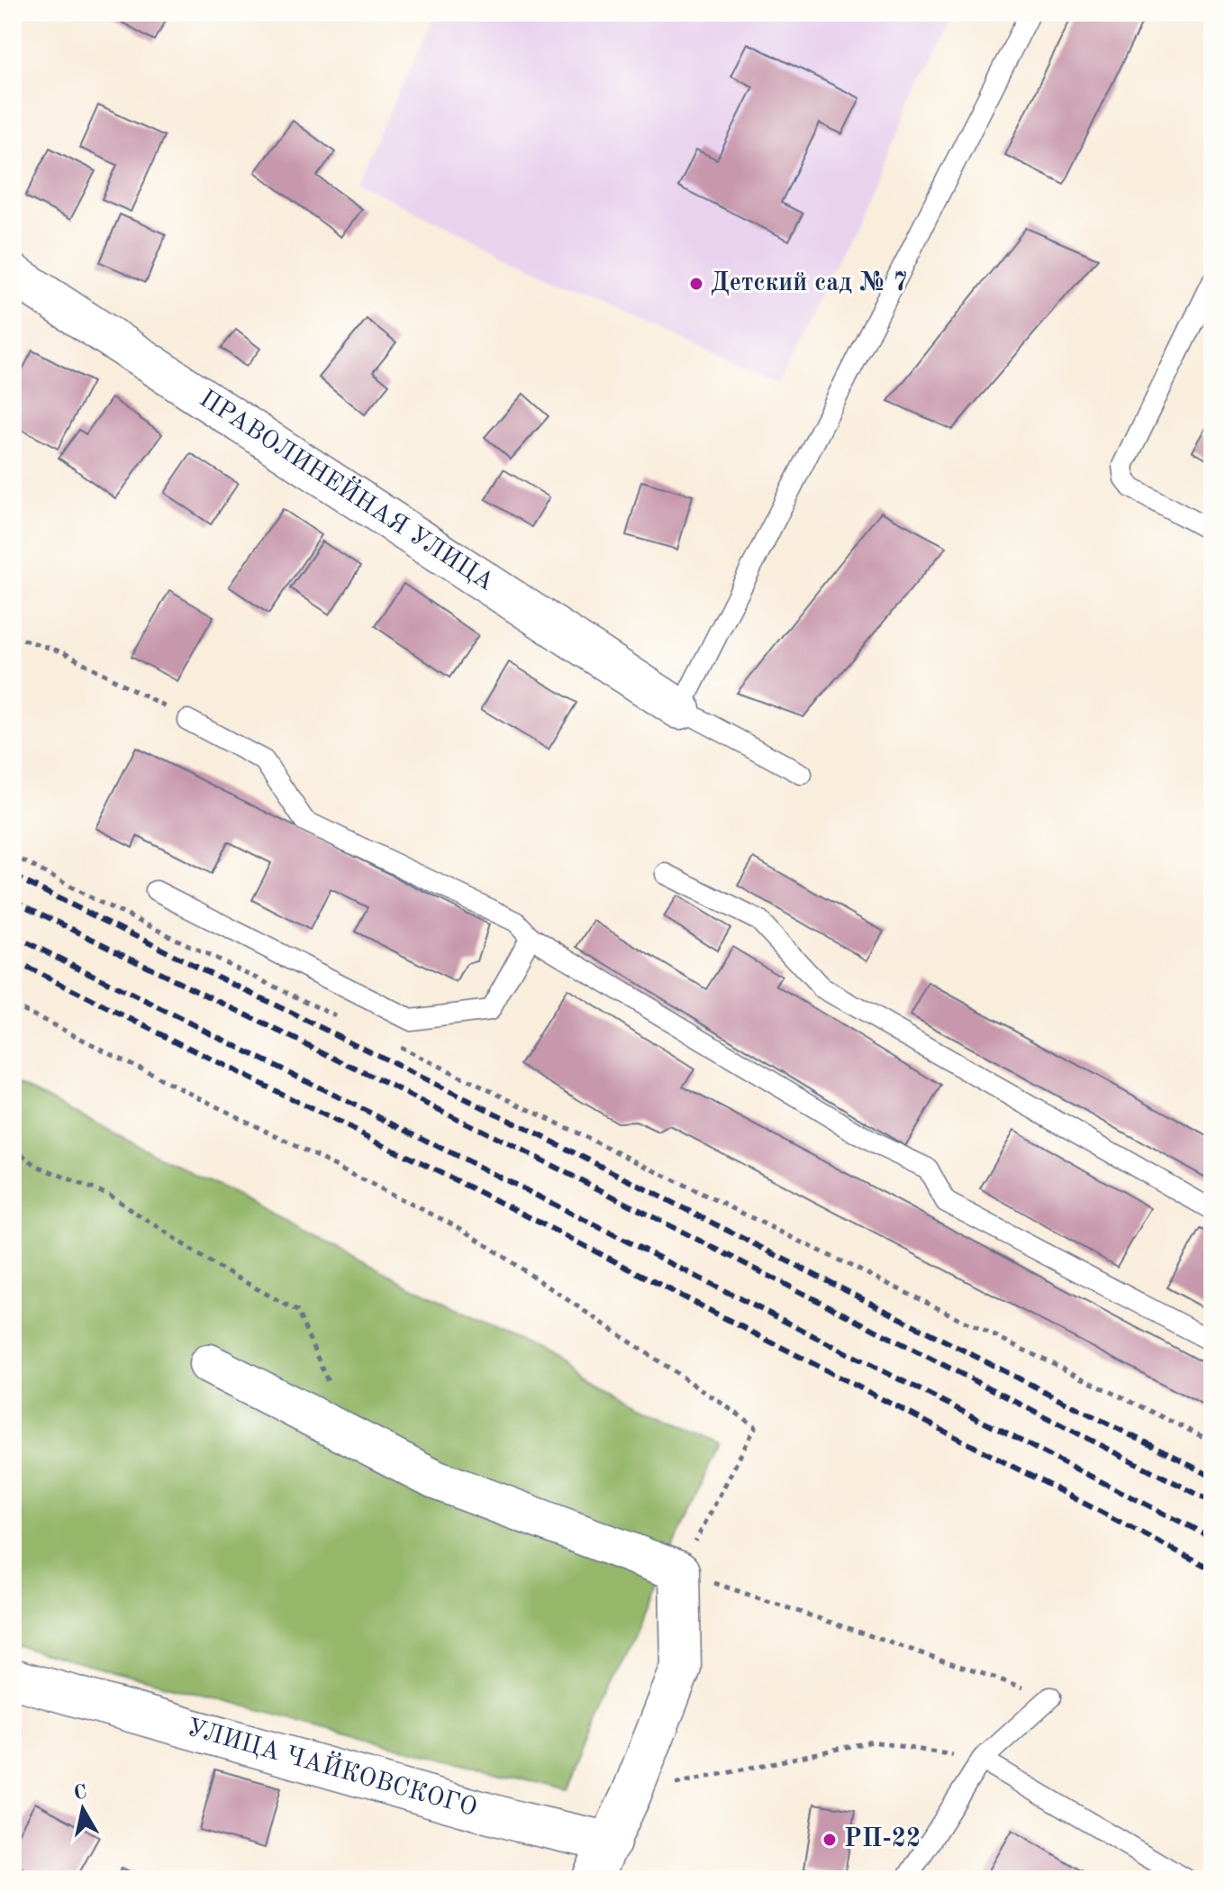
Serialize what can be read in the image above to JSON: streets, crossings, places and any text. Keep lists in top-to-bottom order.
{
  "streets": {
    "street": ["ПРАВОЛИНЕЙНАЯ УЛИЦА", "УЛИЦА ЧАЙКОВСКОГО"]
  },
  "places": ["Детский сад № 7", "РП-22"],
  "north": "top"
}
